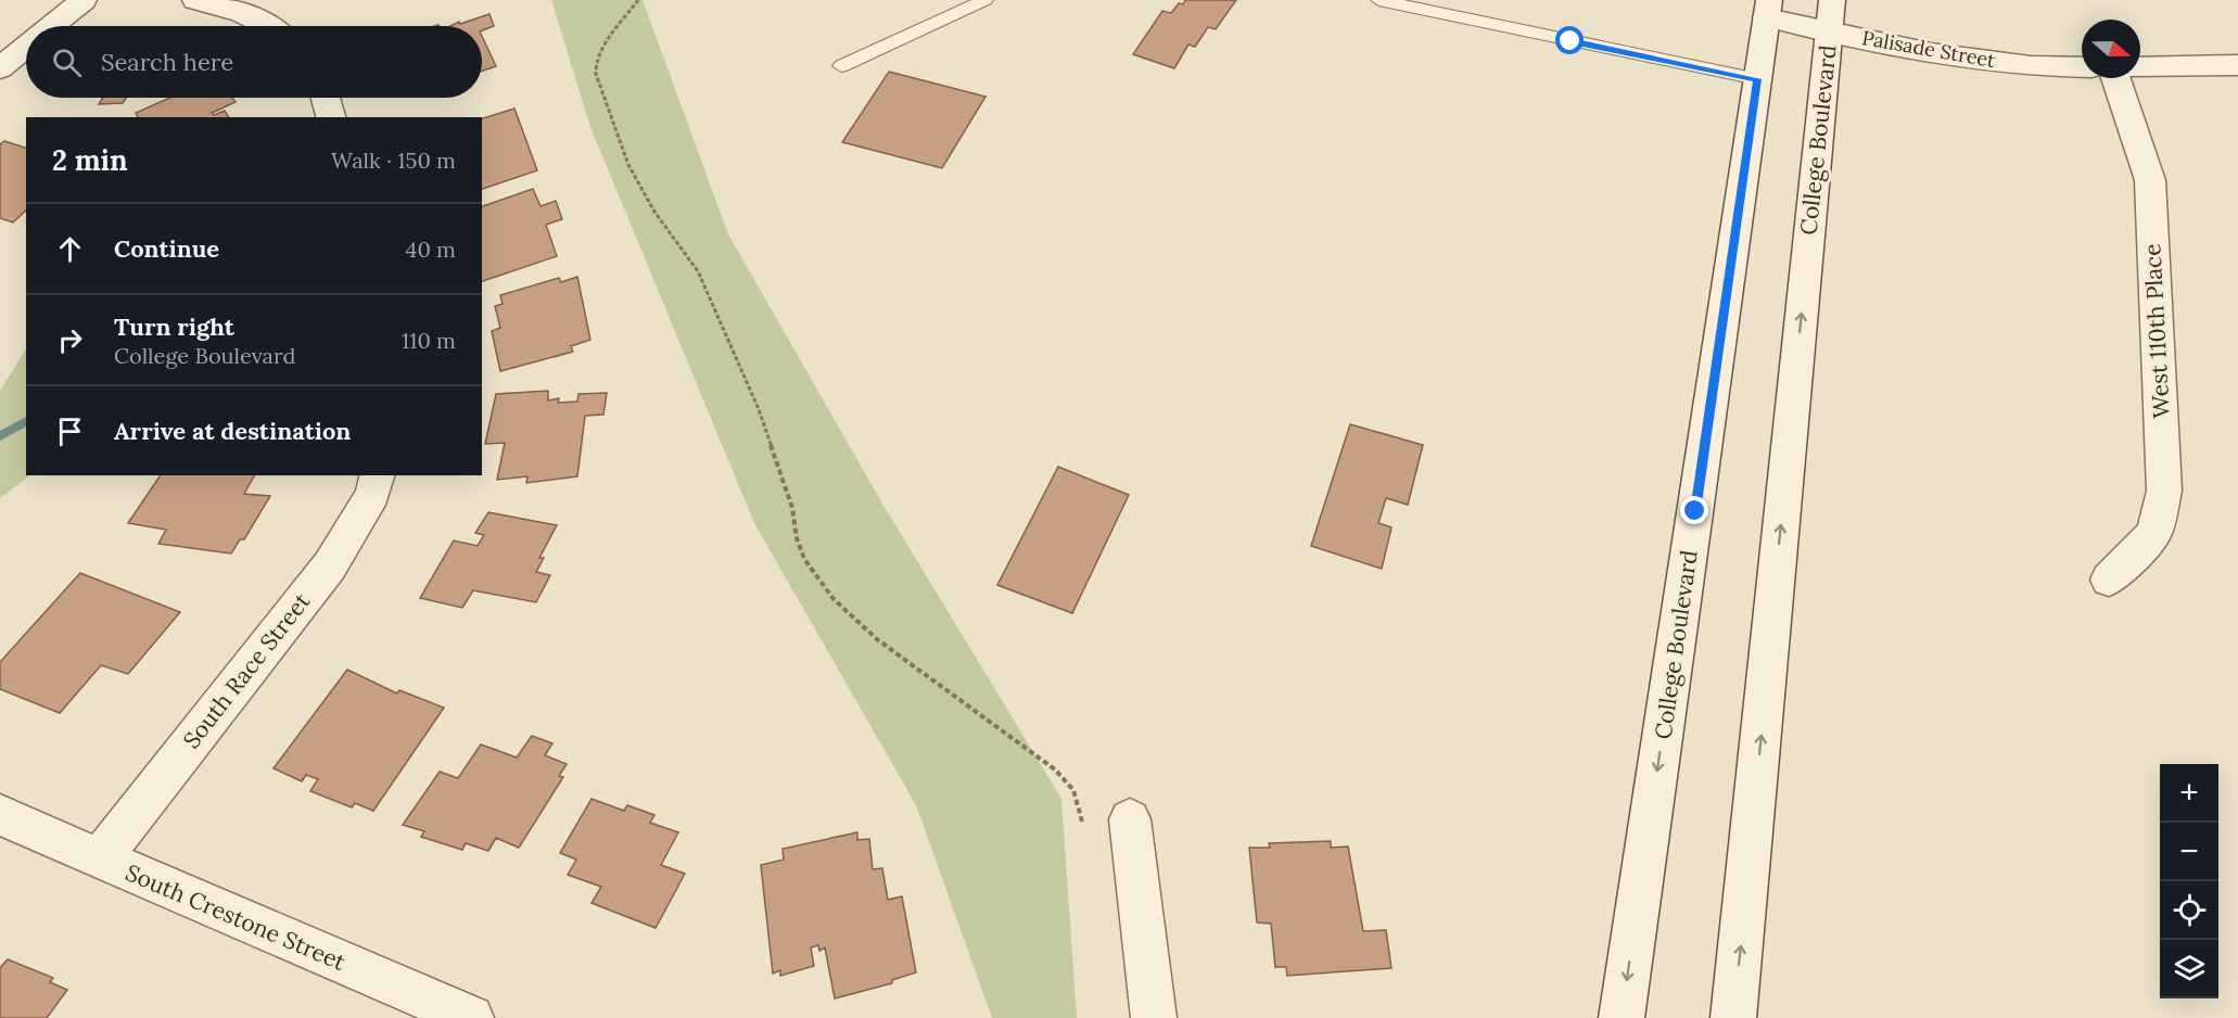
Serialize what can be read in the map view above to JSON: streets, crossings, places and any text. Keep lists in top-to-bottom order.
{
  "streets": {
    "street": [
      "Palisade Street",
      "College Boulevard",
      "West 110th Place",
      "South Race Street",
      "South Crestone Street"
    ]
  },
  "crossings": [
    ["Palisade Street", "College Boulevard"],
    ["South Race Street", "South Crestone Street"]
  ],
  "north": "right",
  "page": {
    "search": "Search here",
    "heading": ["2 min", "Walk · 150 m"],
    "list": [
      ["Continue", "40 m"],
      ["Turn right", "College Boulevard", "110 m"],
      "Arrive at destination"
    ],
    "map_buttons": ["+", "−"]
  }
}
